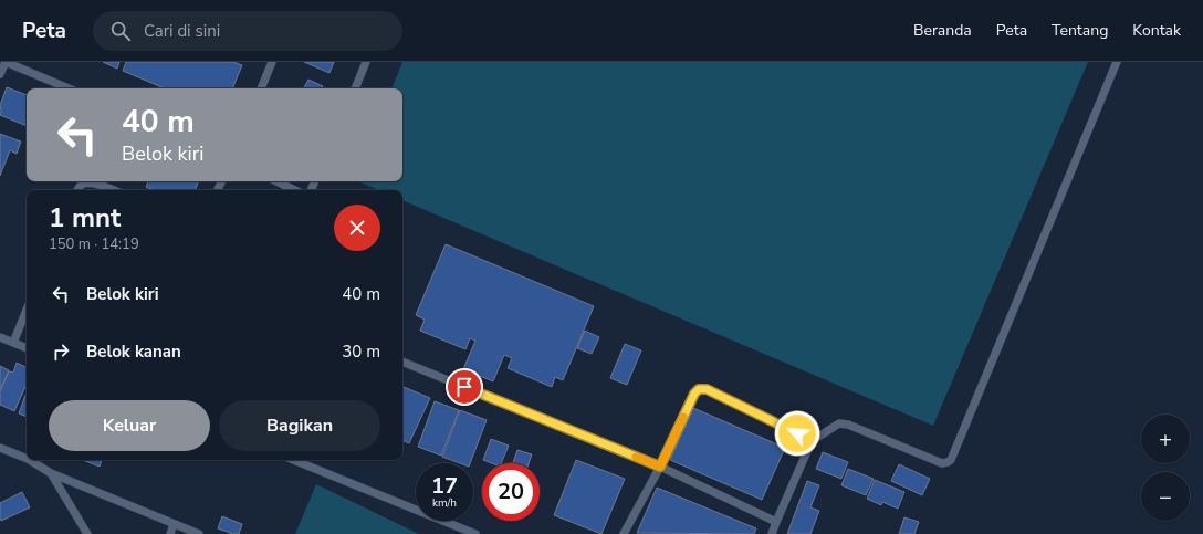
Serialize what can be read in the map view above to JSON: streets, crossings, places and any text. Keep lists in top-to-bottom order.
{
  "page": {
    "header": "Peta",
    "search": "Cari di sini",
    "nav": [
      "Beranda",
      "Peta",
      "Tentang",
      "Kontak"
    ],
    "turn": ["40 m", "Belok kiri"],
    "heading": ["1 mnt", "150 m · 14:19"],
    "list": [
      {
        "name": "Belok kiri",
        "value": "40 m"
      },
      {
        "name": "Belok kanan",
        "value": "30 m"
      }
    ],
    "buttons": ["Keluar", "Bagikan"],
    "map_buttons": ["+", "−"],
    "speed": "17 km/h",
    "limit": "20"
  }
}
